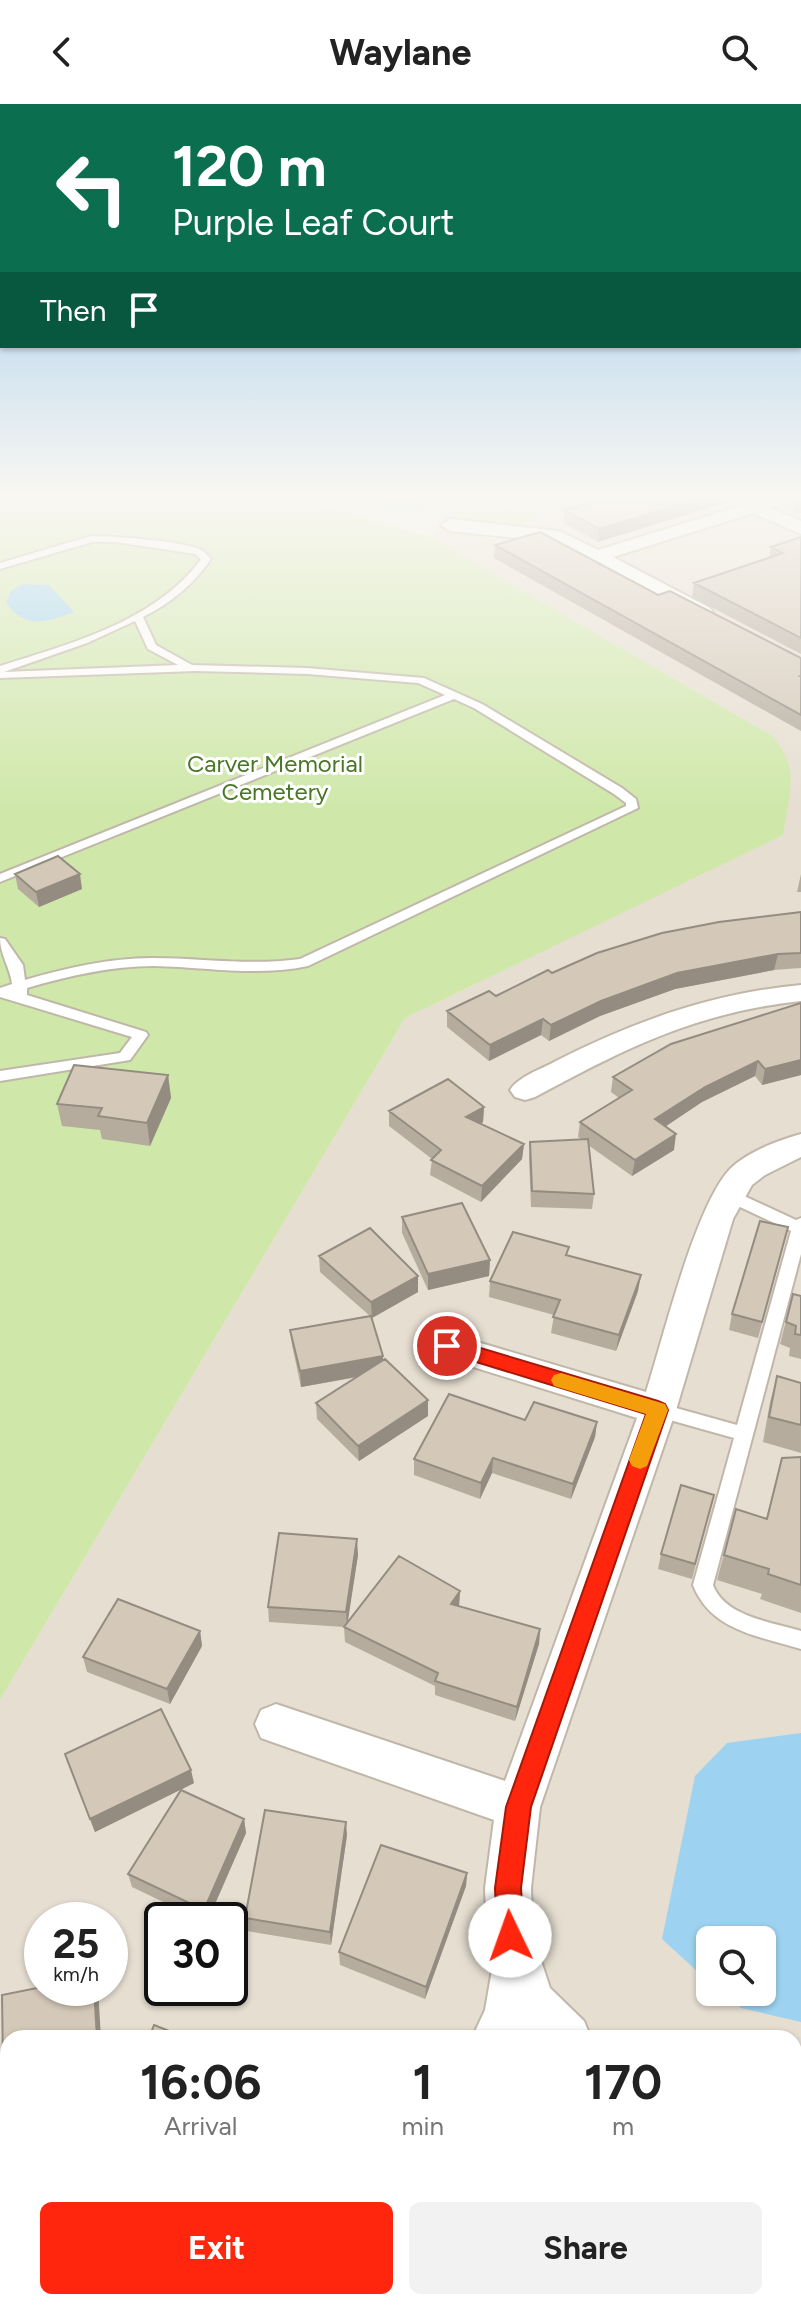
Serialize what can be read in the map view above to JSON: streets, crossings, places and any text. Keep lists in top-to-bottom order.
{
  "parks": ["Carver Memorial Cemetery"],
  "page": {
    "header": "Waylane",
    "turn": ["120 m", "Purple Leaf Court"],
    "then": "Then",
    "speed": "25 km/h",
    "limit": "30",
    "eta": [
      "16:06",
      "Arrival",
      "1",
      "min",
      "170",
      "m"
    ],
    "buttons": ["Exit", "Share"]
  }
}
